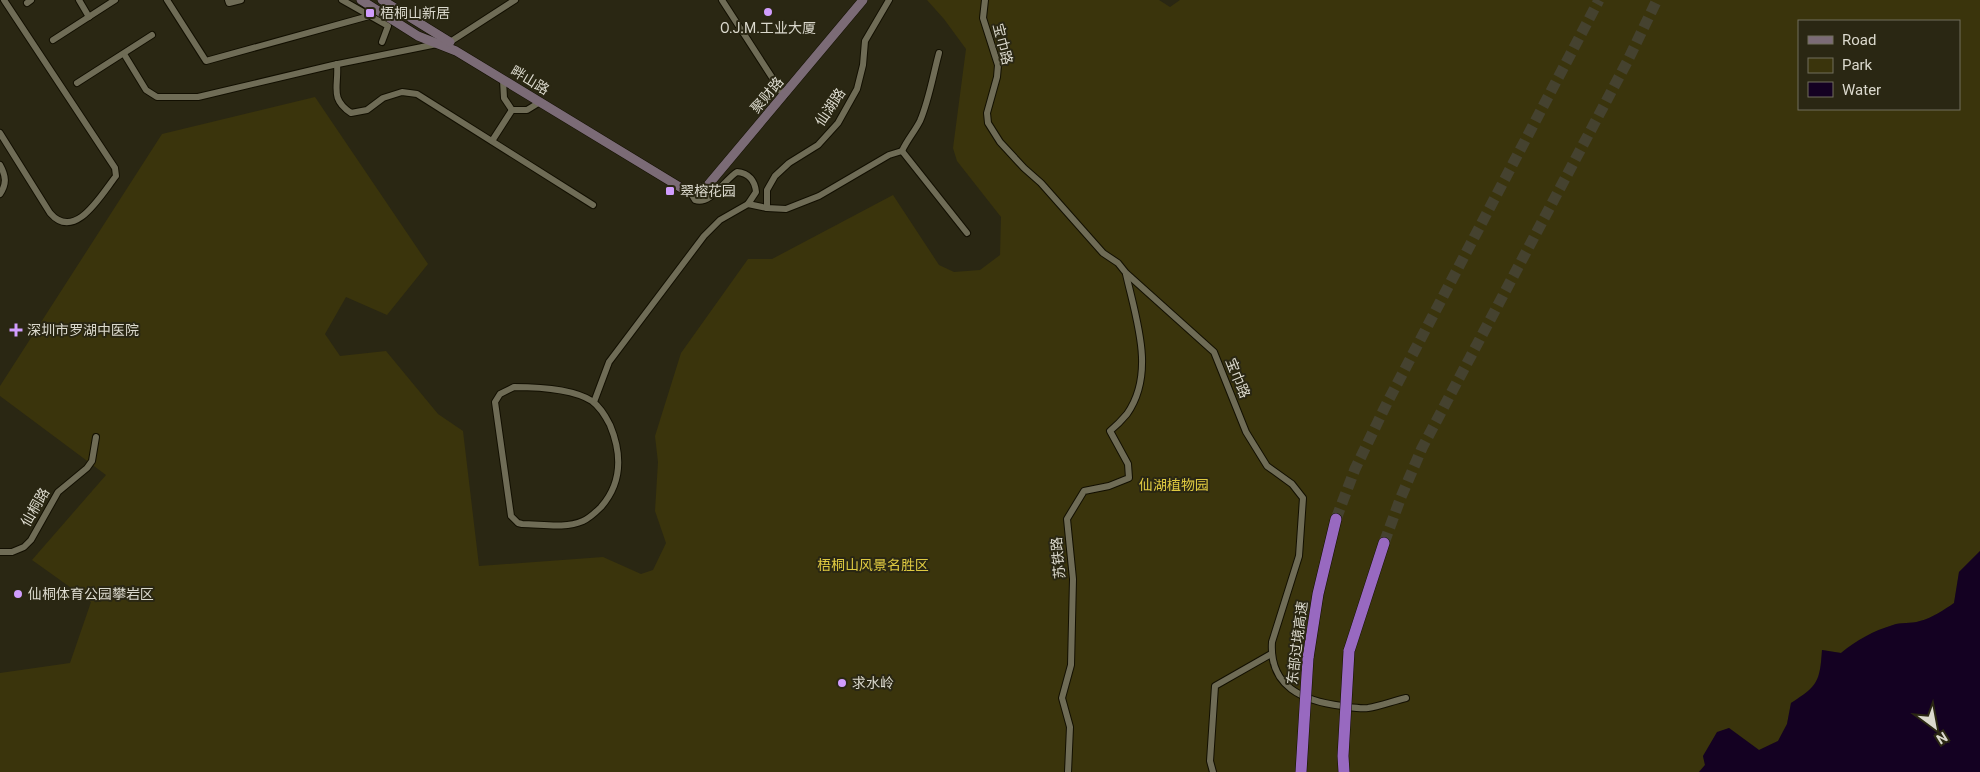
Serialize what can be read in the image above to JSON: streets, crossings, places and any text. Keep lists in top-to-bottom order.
{
  "streets": {
    "highway": ["东部过境高速"],
    "street": [
      "宝巾路",
      "畔山路",
      "聚财路",
      "仙湖路",
      "仙桐路",
      "苏铁路"
    ]
  },
  "crossings": [
    ["宝巾路", "苏铁路"],
    ["畔山路", "聚财路"]
  ],
  "parks": ["仙湖植物园", "梧桐山风景名胜区"],
  "places": {
    "other": ["O.J.M.工业大厦", "仙桐体育公园攀岩区", "求水岭"],
    "transit": ["梧桐山新居", "翠榕花园"],
    "health": ["深圳市罗湖中医院"]
  },
  "legend": ["Road", "Park", "Water"],
  "north": "bottom right"
}
